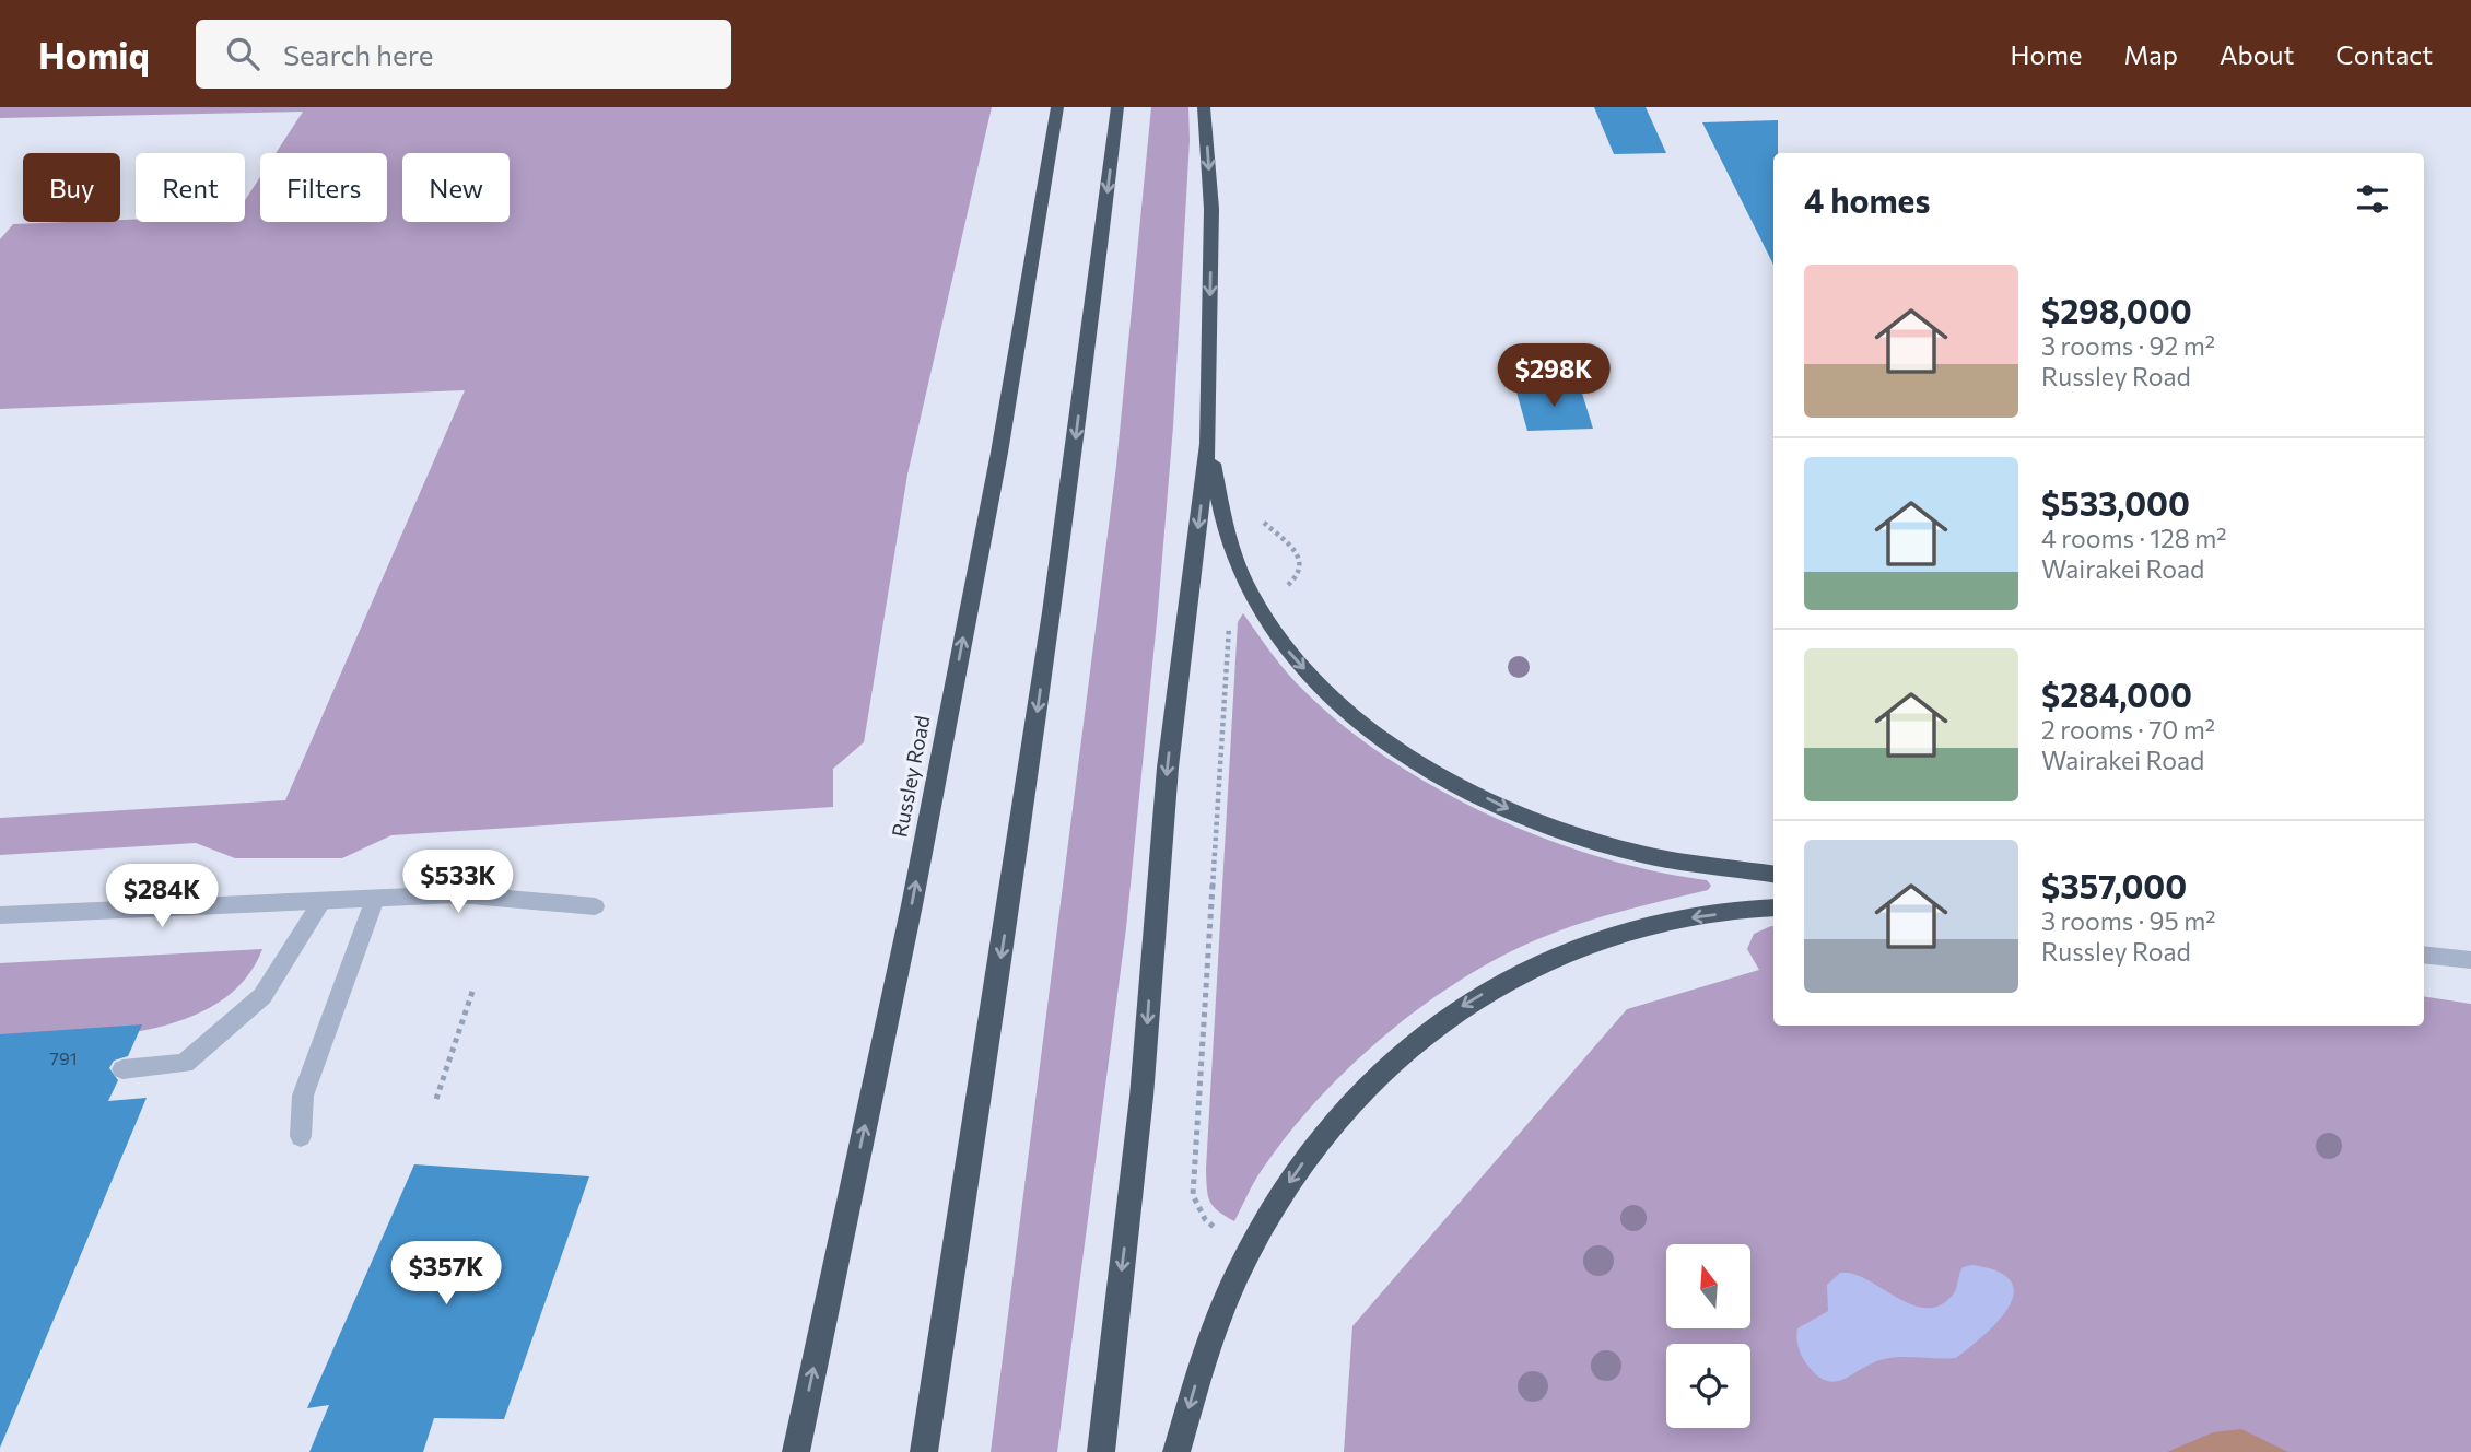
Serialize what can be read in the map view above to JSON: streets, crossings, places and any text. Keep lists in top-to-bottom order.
{
  "streets": {
    "highway": ["Russley Road"]
  },
  "house_numbers": ["791"],
  "north": "top",
  "page": {
    "header": "Homiq",
    "search": "Search here",
    "nav": [
      "Home",
      "Map",
      "About",
      "Contact"
    ],
    "chip": [
      "Buy",
      "Rent",
      "Filters",
      "New"
    ],
    "heading": "4 homes",
    "list": [
      {
        "name": "$298,000",
        "note": "3 rooms · 92 m² · Russley Road"
      },
      {
        "name": "$533,000",
        "note": "4 rooms · 128 m² · Wairakei Road"
      },
      {
        "name": "$284,000",
        "note": "2 rooms · 70 m² · Wairakei Road"
      },
      {
        "name": "$357,000",
        "note": "3 rooms · 95 m² · Russley Road"
      }
    ],
    "price": [
      "$298K",
      "$533K",
      "$284K",
      "$357K"
    ]
  }
}
